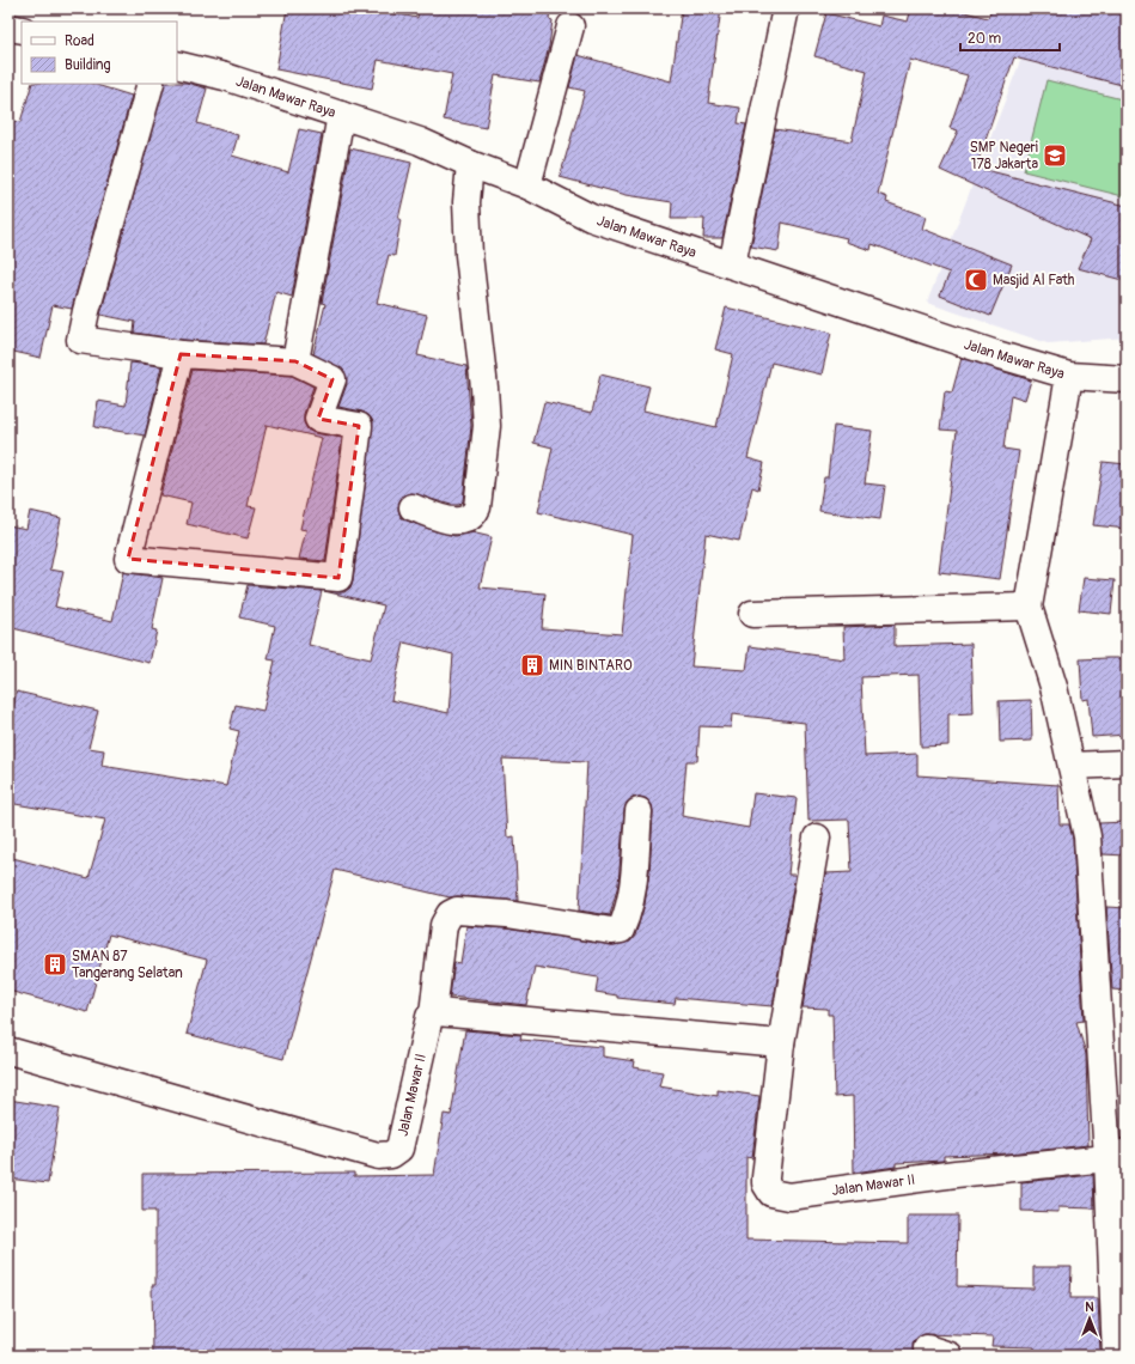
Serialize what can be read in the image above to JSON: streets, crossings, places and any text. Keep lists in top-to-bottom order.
{
  "streets": {
    "street": ["Jalan Mawar Raya", "Jalan Mawar II"]
  },
  "places": {
    "school or university": ["SMP Negeri 178 Jakarta"],
    "mosque": ["Masjid Al Fath"],
    "building": ["MIN BINTARO", "SMAN 87 Tangerang Selatan"]
  },
  "legend": ["Road", "Building"],
  "scale_bar": "20 m",
  "north": "top"
}
